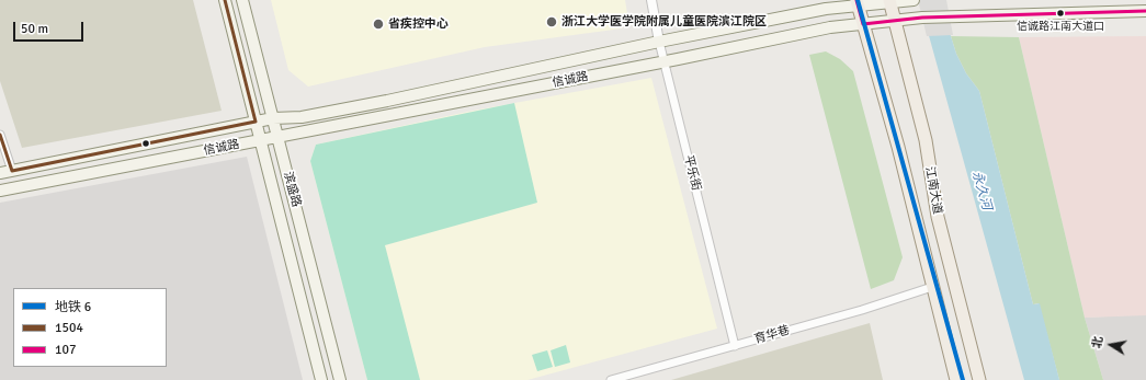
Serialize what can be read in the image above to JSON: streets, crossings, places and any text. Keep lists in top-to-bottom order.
{
  "streets": {
    "main road": ["信诚路", "滨盛路", "江南大道"],
    "street": ["平乐街", "育华巷"]
  },
  "crossings": [
    ["信诚路", "平乐街"],
    ["信诚路", "滨盛路"],
    ["信诚路", "江南大道"],
    ["平乐街", "育华巷"],
    ["江南大道", "育华巷"]
  ],
  "water": ["永久河"],
  "places": ["信诚路江南大道口", "浙江大学医学院附属儿童医院滨江院区", "省疾控中心"],
  "lines": ["metro line 6", "transit line 1504", "transit line 107"],
  "legend": ["地铁 6", "1504", "107"],
  "scale_bar": "50 m",
  "north": "left"
}
